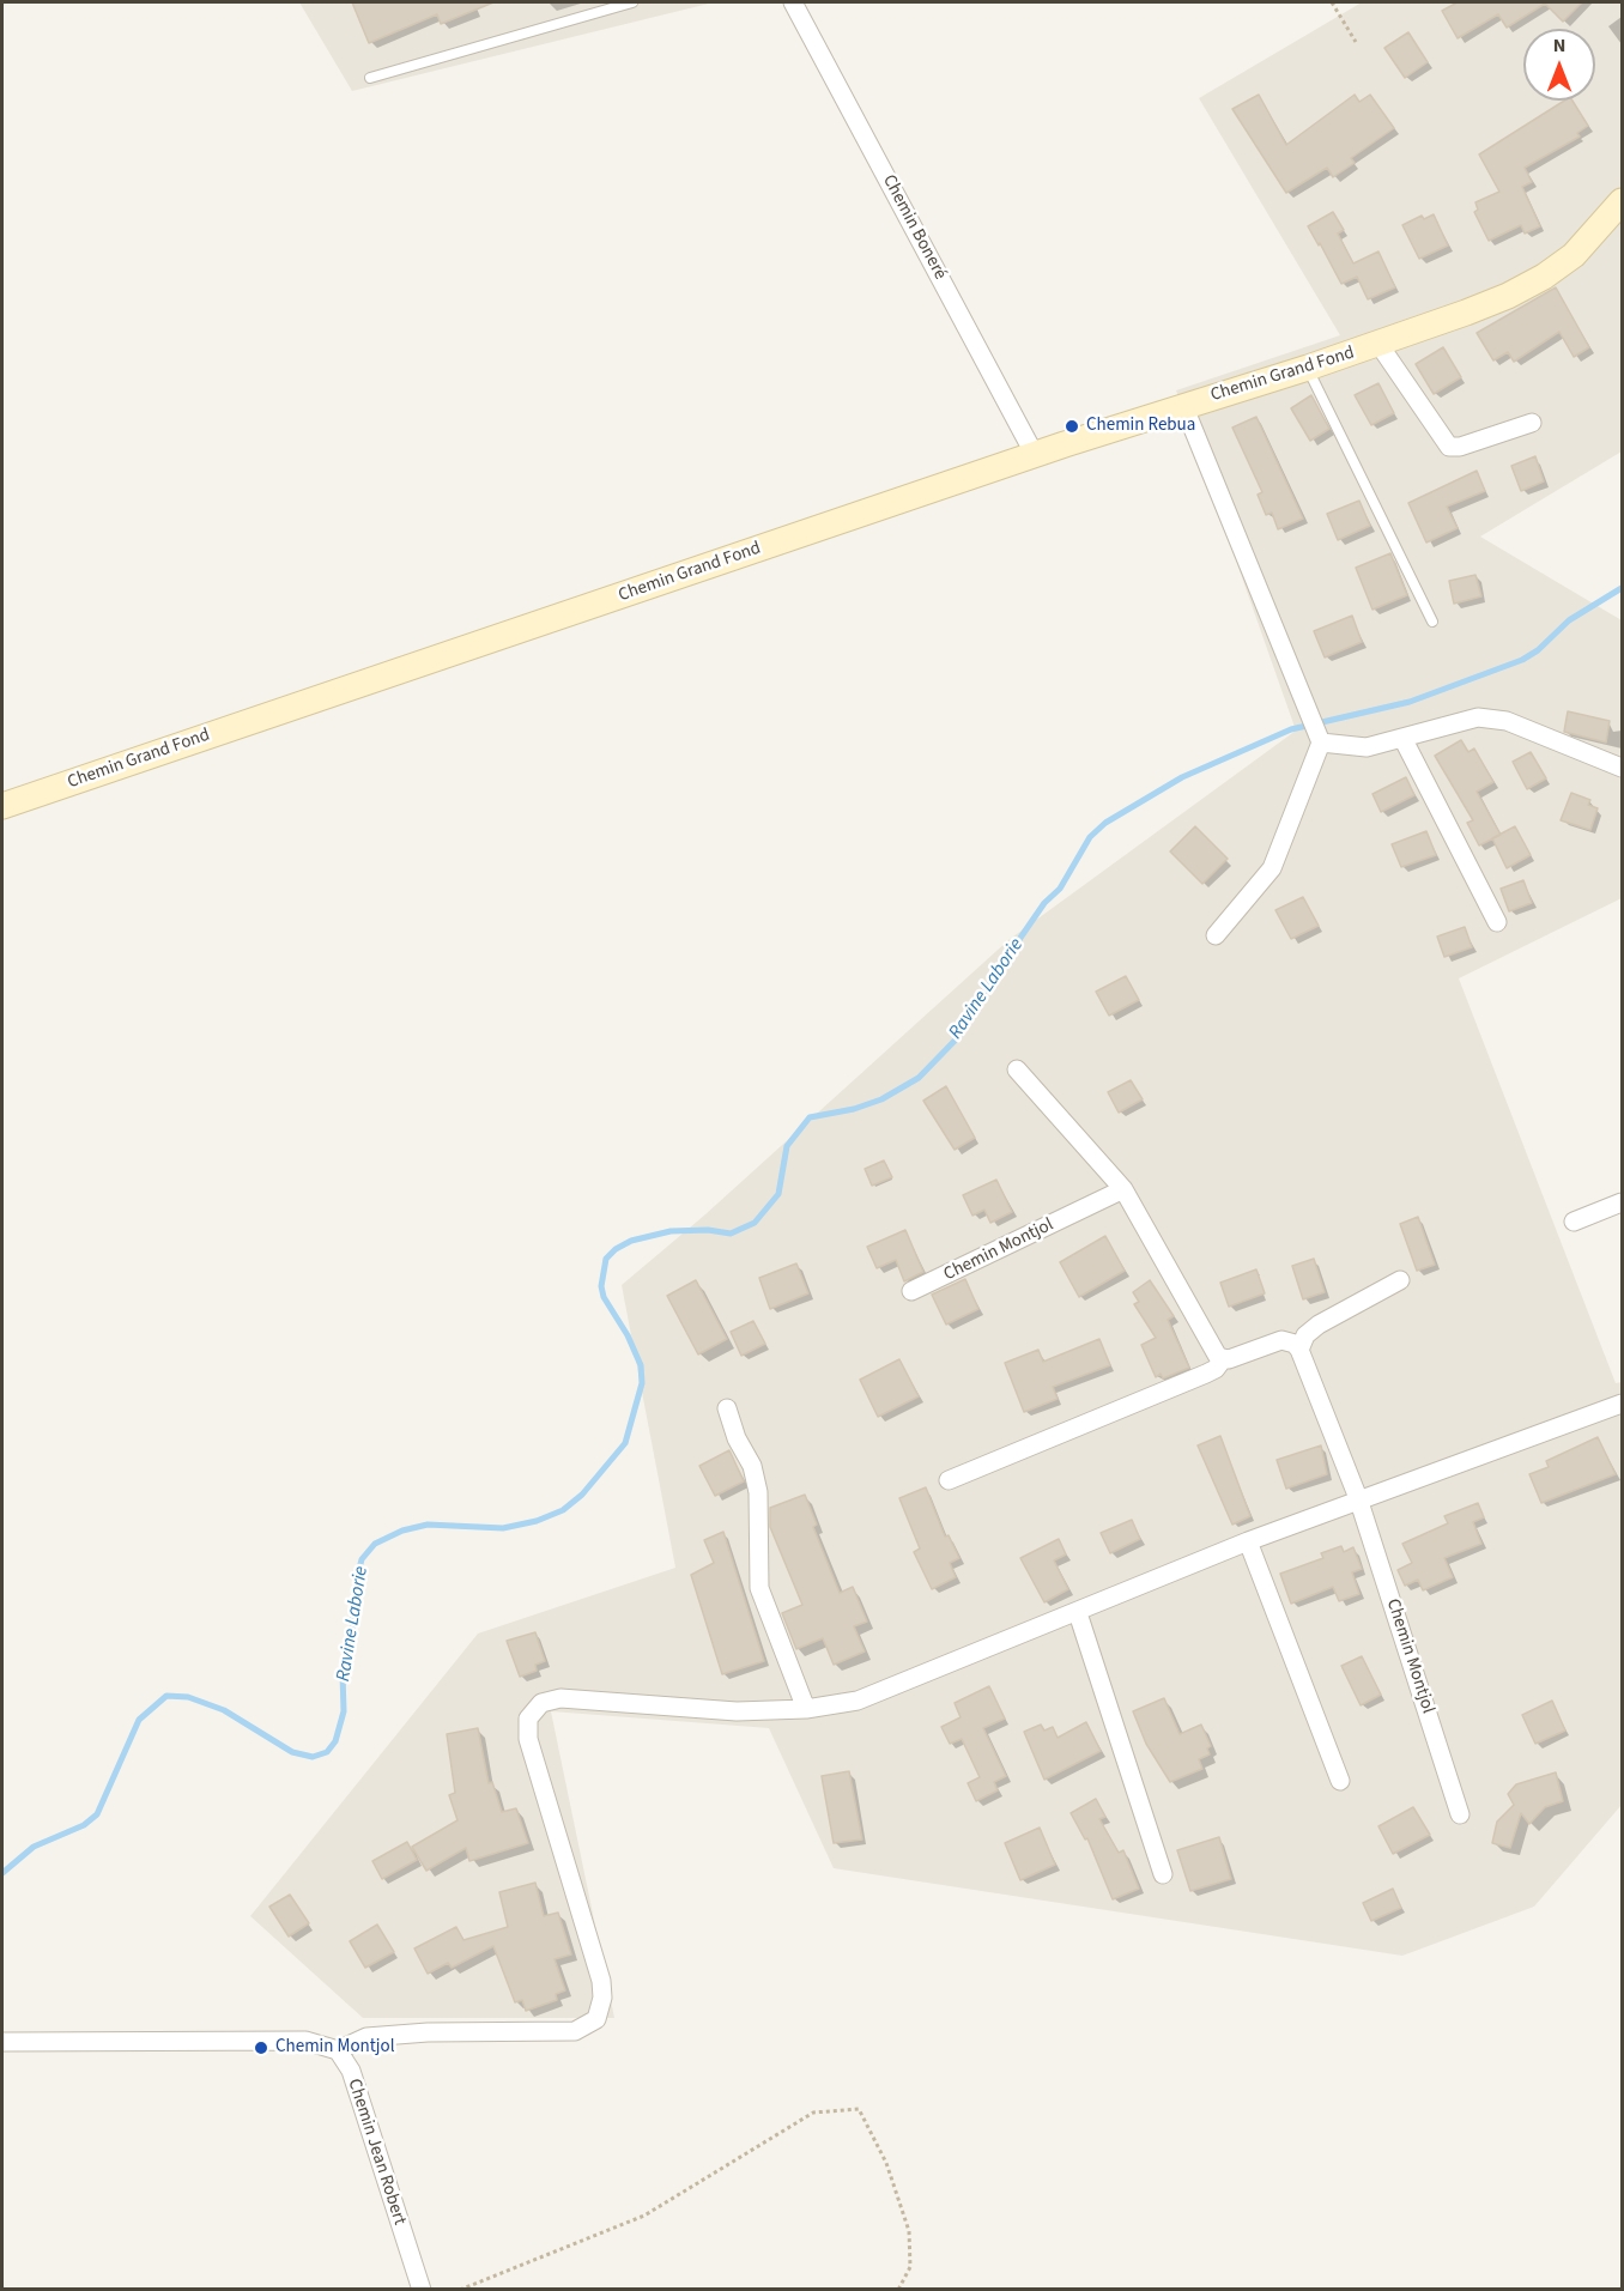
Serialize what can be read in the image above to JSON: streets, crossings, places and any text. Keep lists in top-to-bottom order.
{
  "streets": {
    "street": [
      "Chemin Boneré",
      "Chemin Grand Fond",
      "Chemin Montjol",
      "Chemin Jean Robert"
    ]
  },
  "crossings": [
    ["Chemin Boneré", "Chemin Grand Fond"]
  ],
  "water": ["Ravine Laborie"],
  "places": ["Chemin Rebua", "Chemin Montjol"],
  "north": "top"
}
